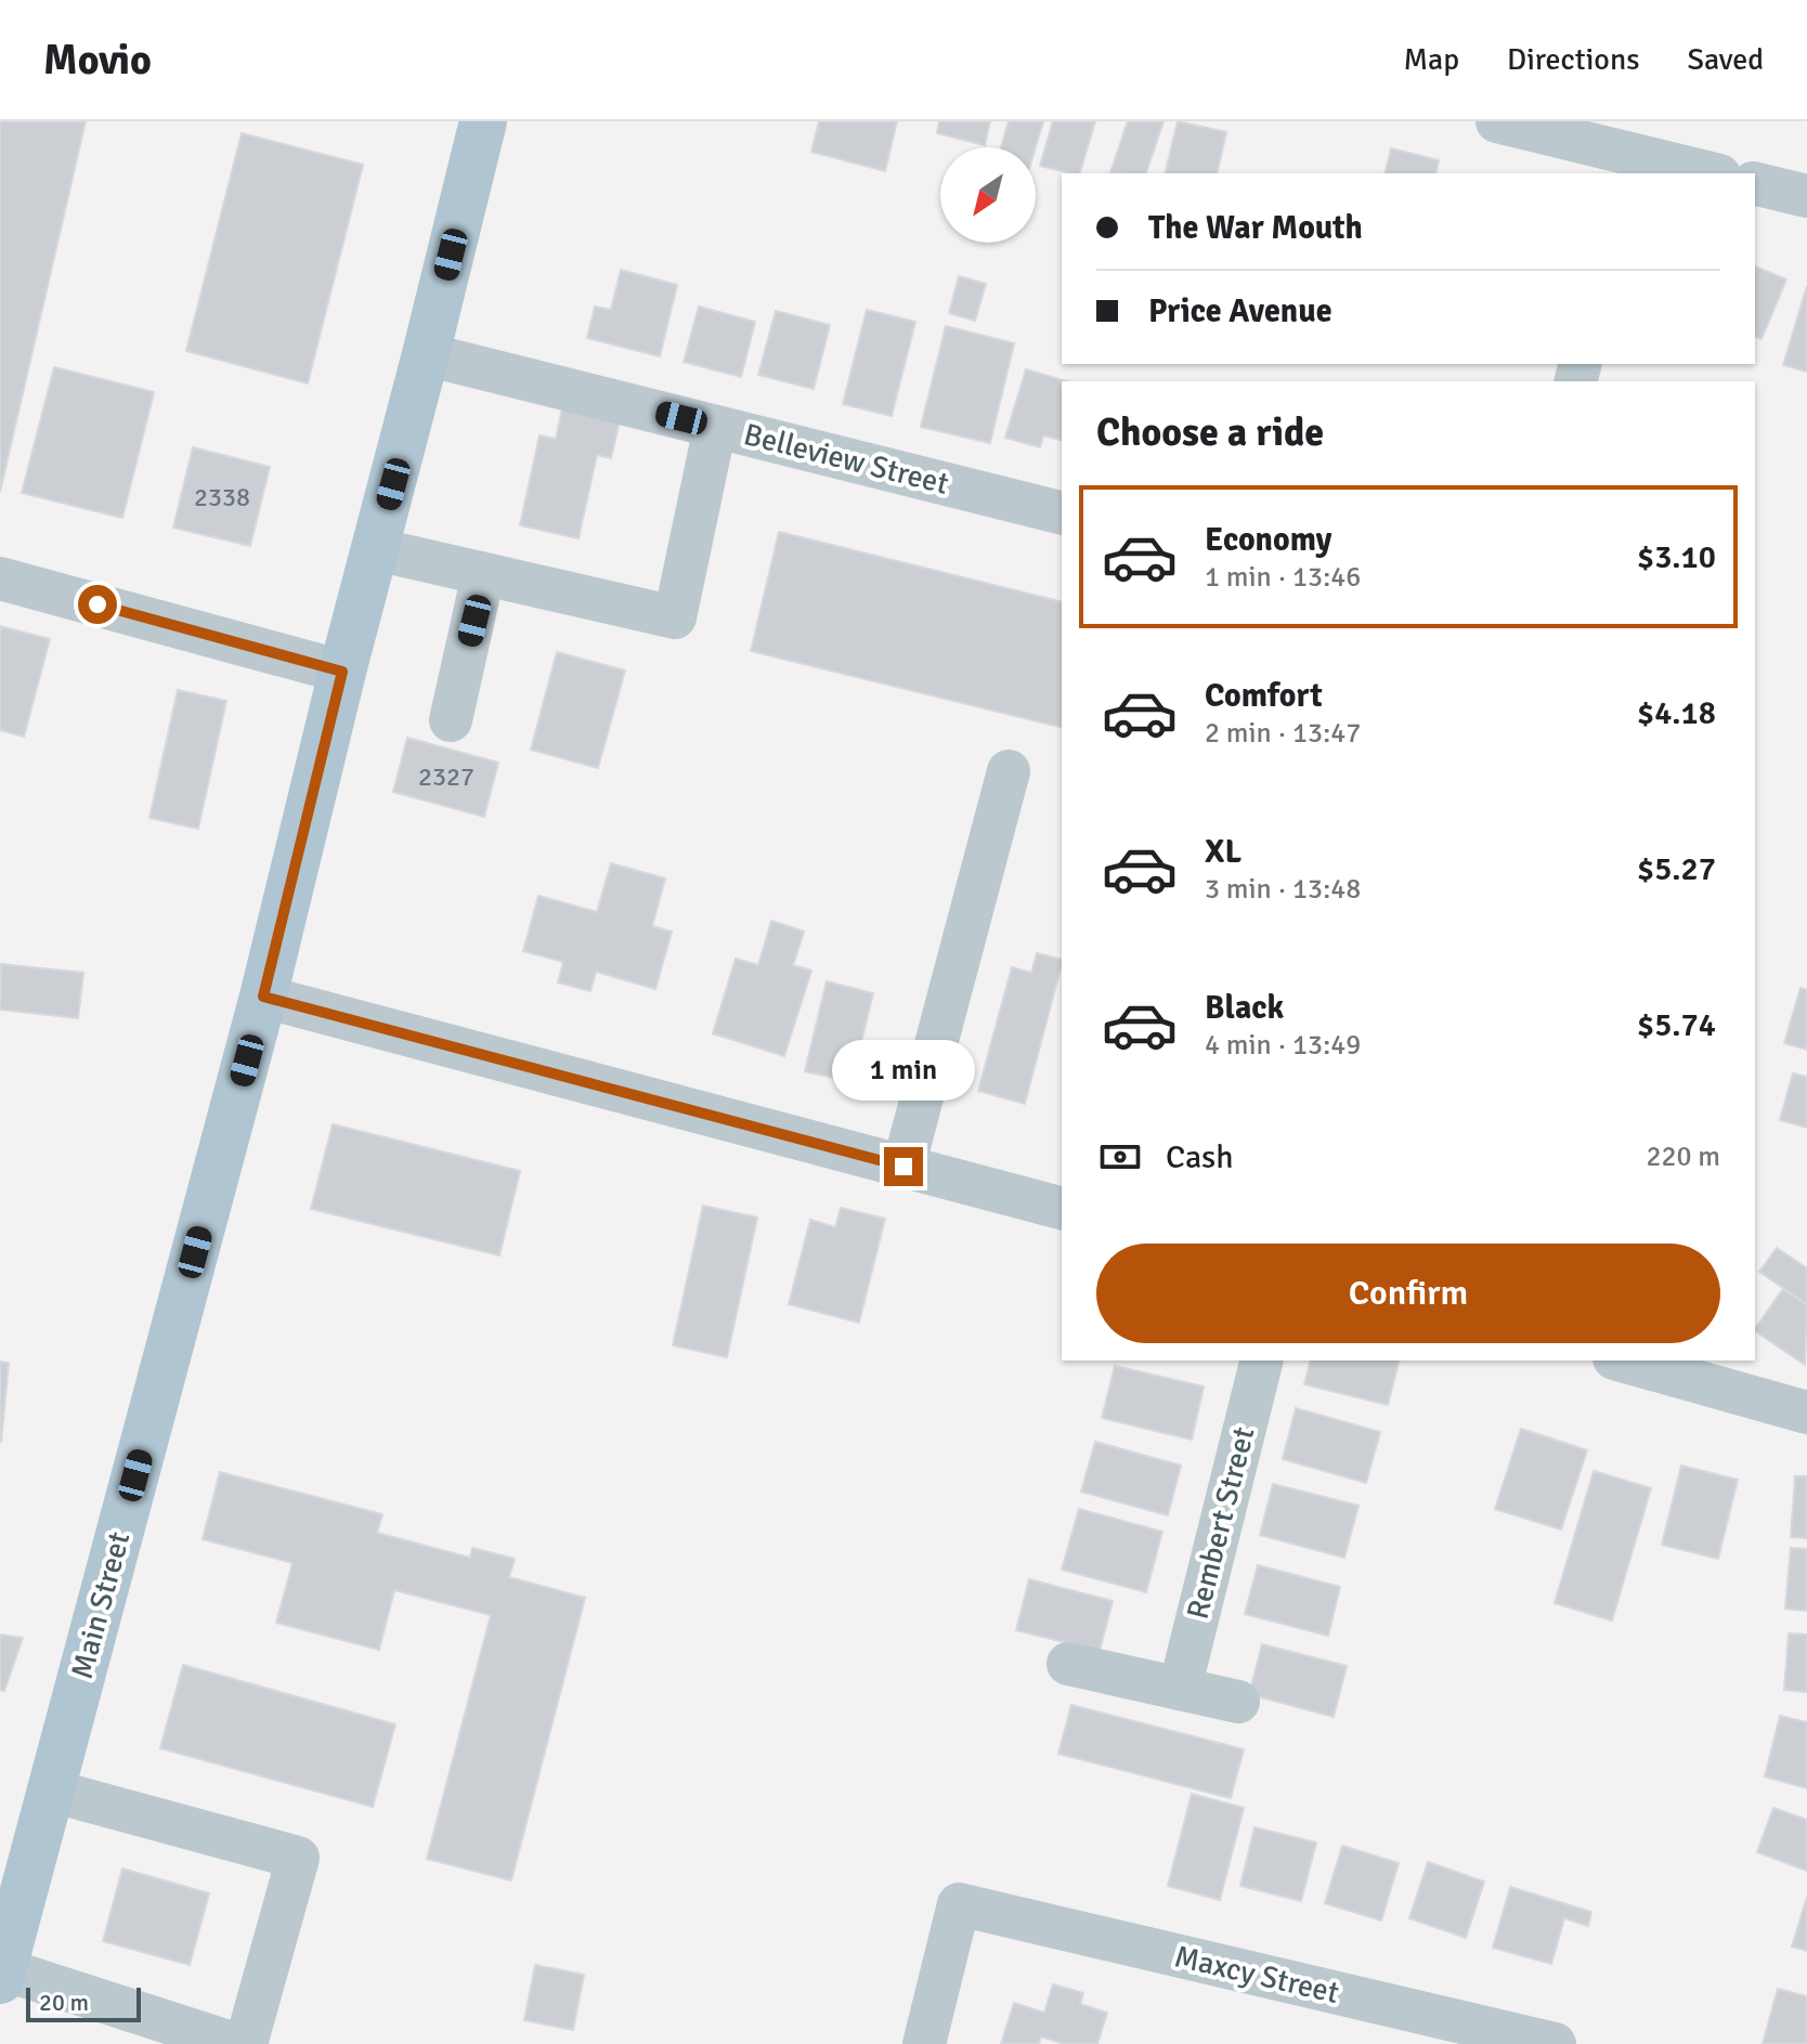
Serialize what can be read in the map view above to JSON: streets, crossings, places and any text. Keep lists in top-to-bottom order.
{
  "streets": {
    "main road": ["Main Street"],
    "street": ["Belleview Street", "Rembert Street", "Maxcy Street"]
  },
  "crossings": [
    ["Belleview Street", "Main Street"]
  ],
  "house_numbers": ["2338", "2327"],
  "scale_bar": "20 m",
  "north": "bottom left",
  "page": {
    "header": "Movio",
    "nav": ["Map", "Directions", "Saved"],
    "banner": ["The War Mouth", "Price Avenue"],
    "heading": "Choose a ride",
    "list": [
      {
        "name": "Economy",
        "note": "1 min · 13:46",
        "value": "$3.10"
      },
      {
        "name": "Comfort",
        "note": "2 min · 13:47",
        "value": "$4.18"
      },
      {
        "name": "XL",
        "note": "3 min · 13:48",
        "value": "$5.27"
      },
      {
        "name": "Black",
        "note": "4 min · 13:49",
        "value": "$5.74"
      }
    ],
    "bubble": "1 min",
    "pay": ["Cash", "220 m"],
    "buttons": "Confirm",
    "scale": "20 m"
  }
}
